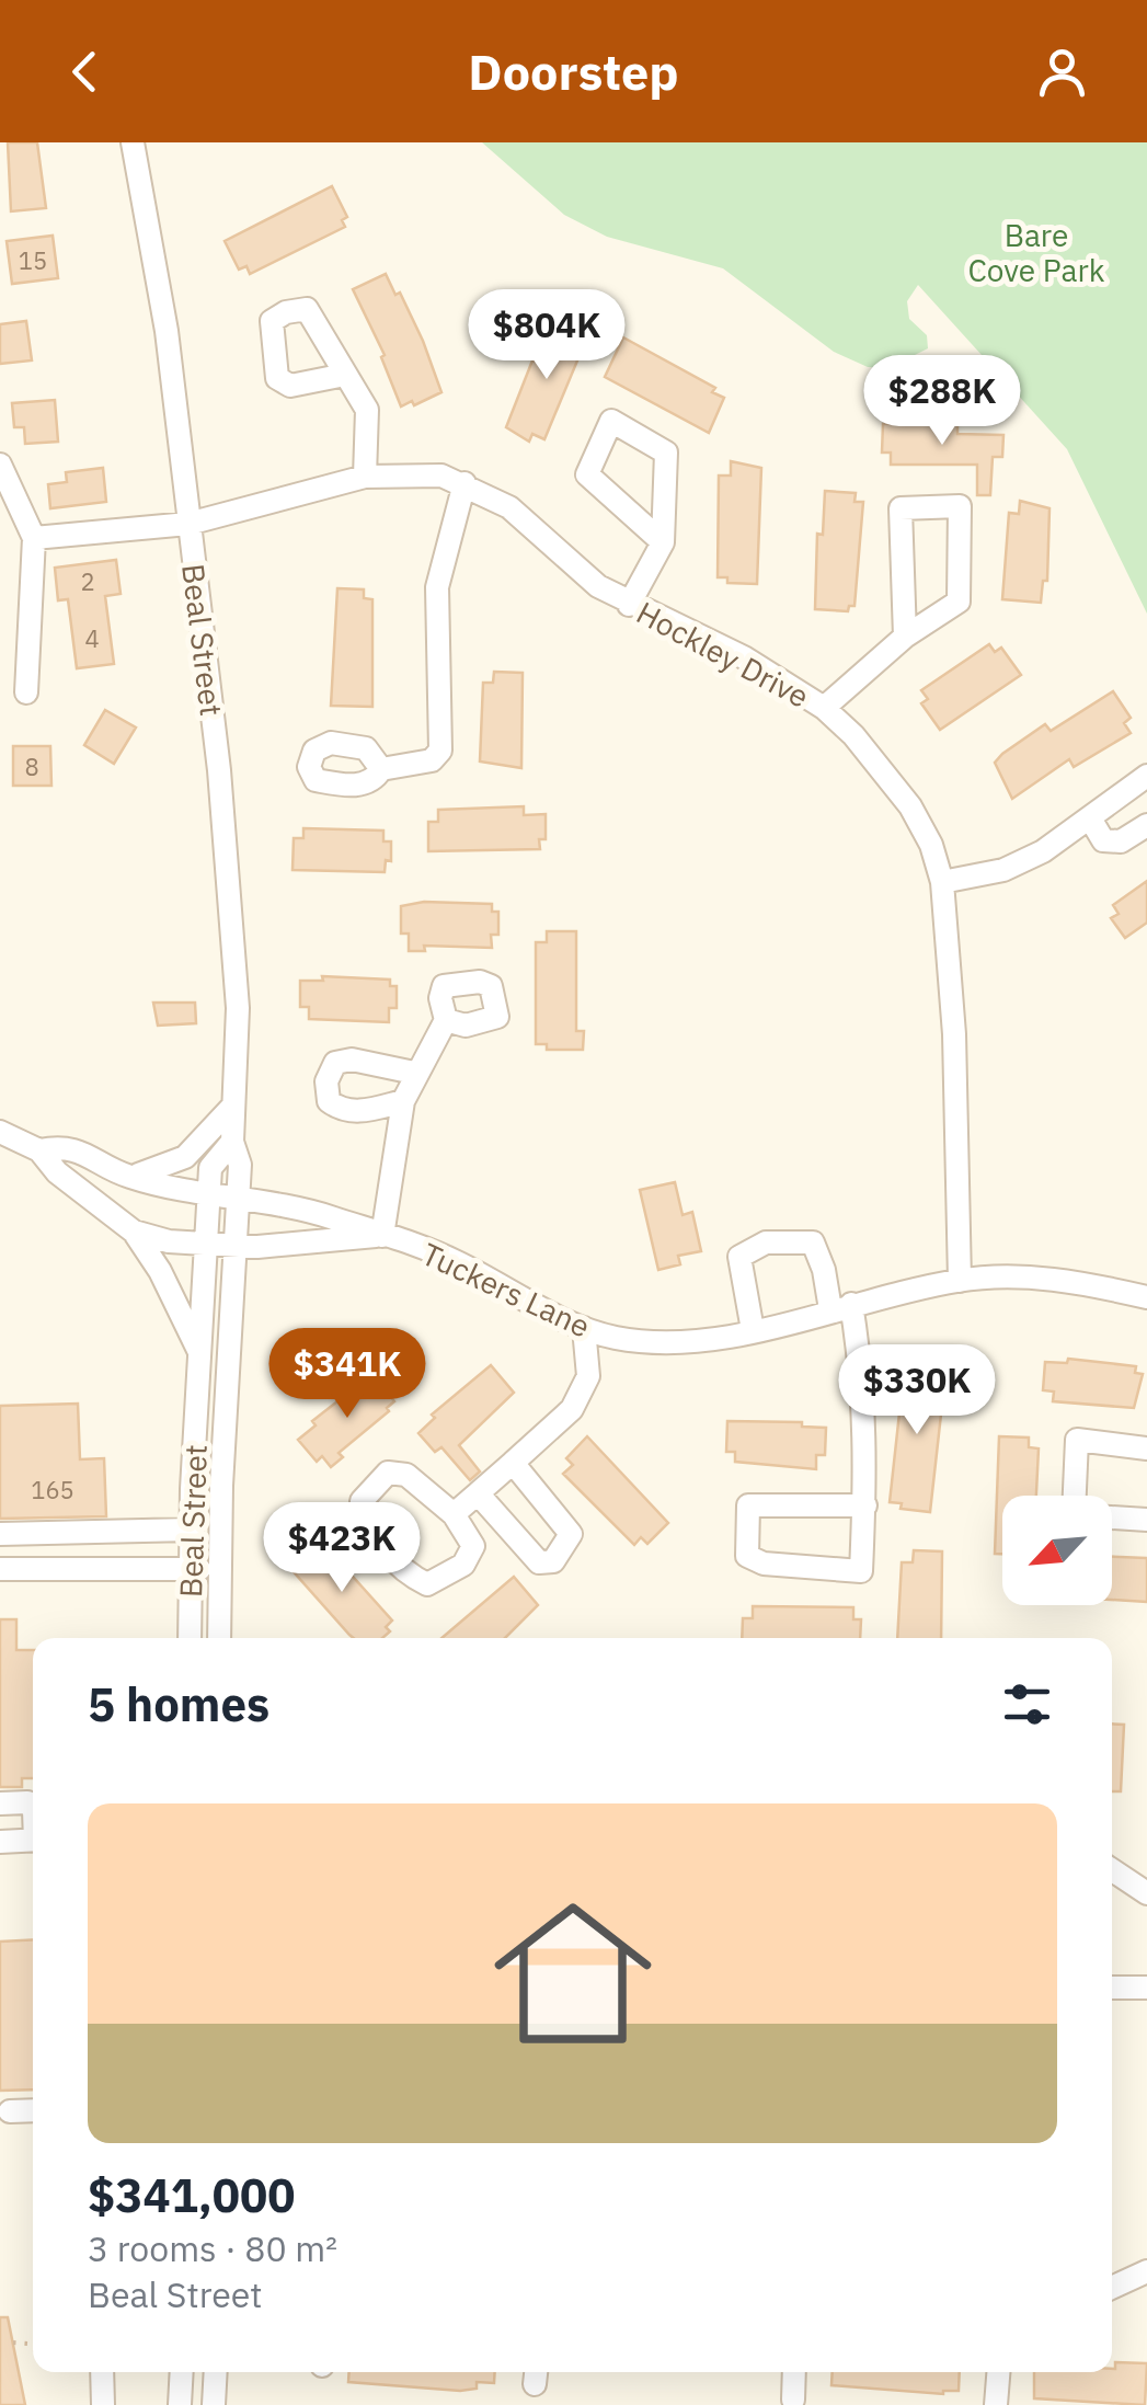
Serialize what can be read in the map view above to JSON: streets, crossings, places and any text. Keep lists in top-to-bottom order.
{
  "streets": {
    "street": ["Beal Street", "Hockley Drive", "Tuckers Lane"]
  },
  "crossings": [
    ["Beal Street", "Hockley Drive"],
    ["Beal Street", "Tuckers Lane"],
    ["Hockley Drive", "Tuckers Lane"]
  ],
  "parks": ["Bare Cove Park"],
  "house_numbers": [
    "15",
    "2",
    "4",
    "8",
    "165"
  ],
  "north": "bottom left",
  "page": {
    "header": "Doorstep",
    "price": [
      "$804K",
      "$288K",
      "$341K",
      "$330K",
      "$423K"
    ],
    "heading": "5 homes",
    "list": [
      {
        "name": "$341,000",
        "note": "3 rooms · 80 m² · Beal Street"
      }
    ]
  }
}
